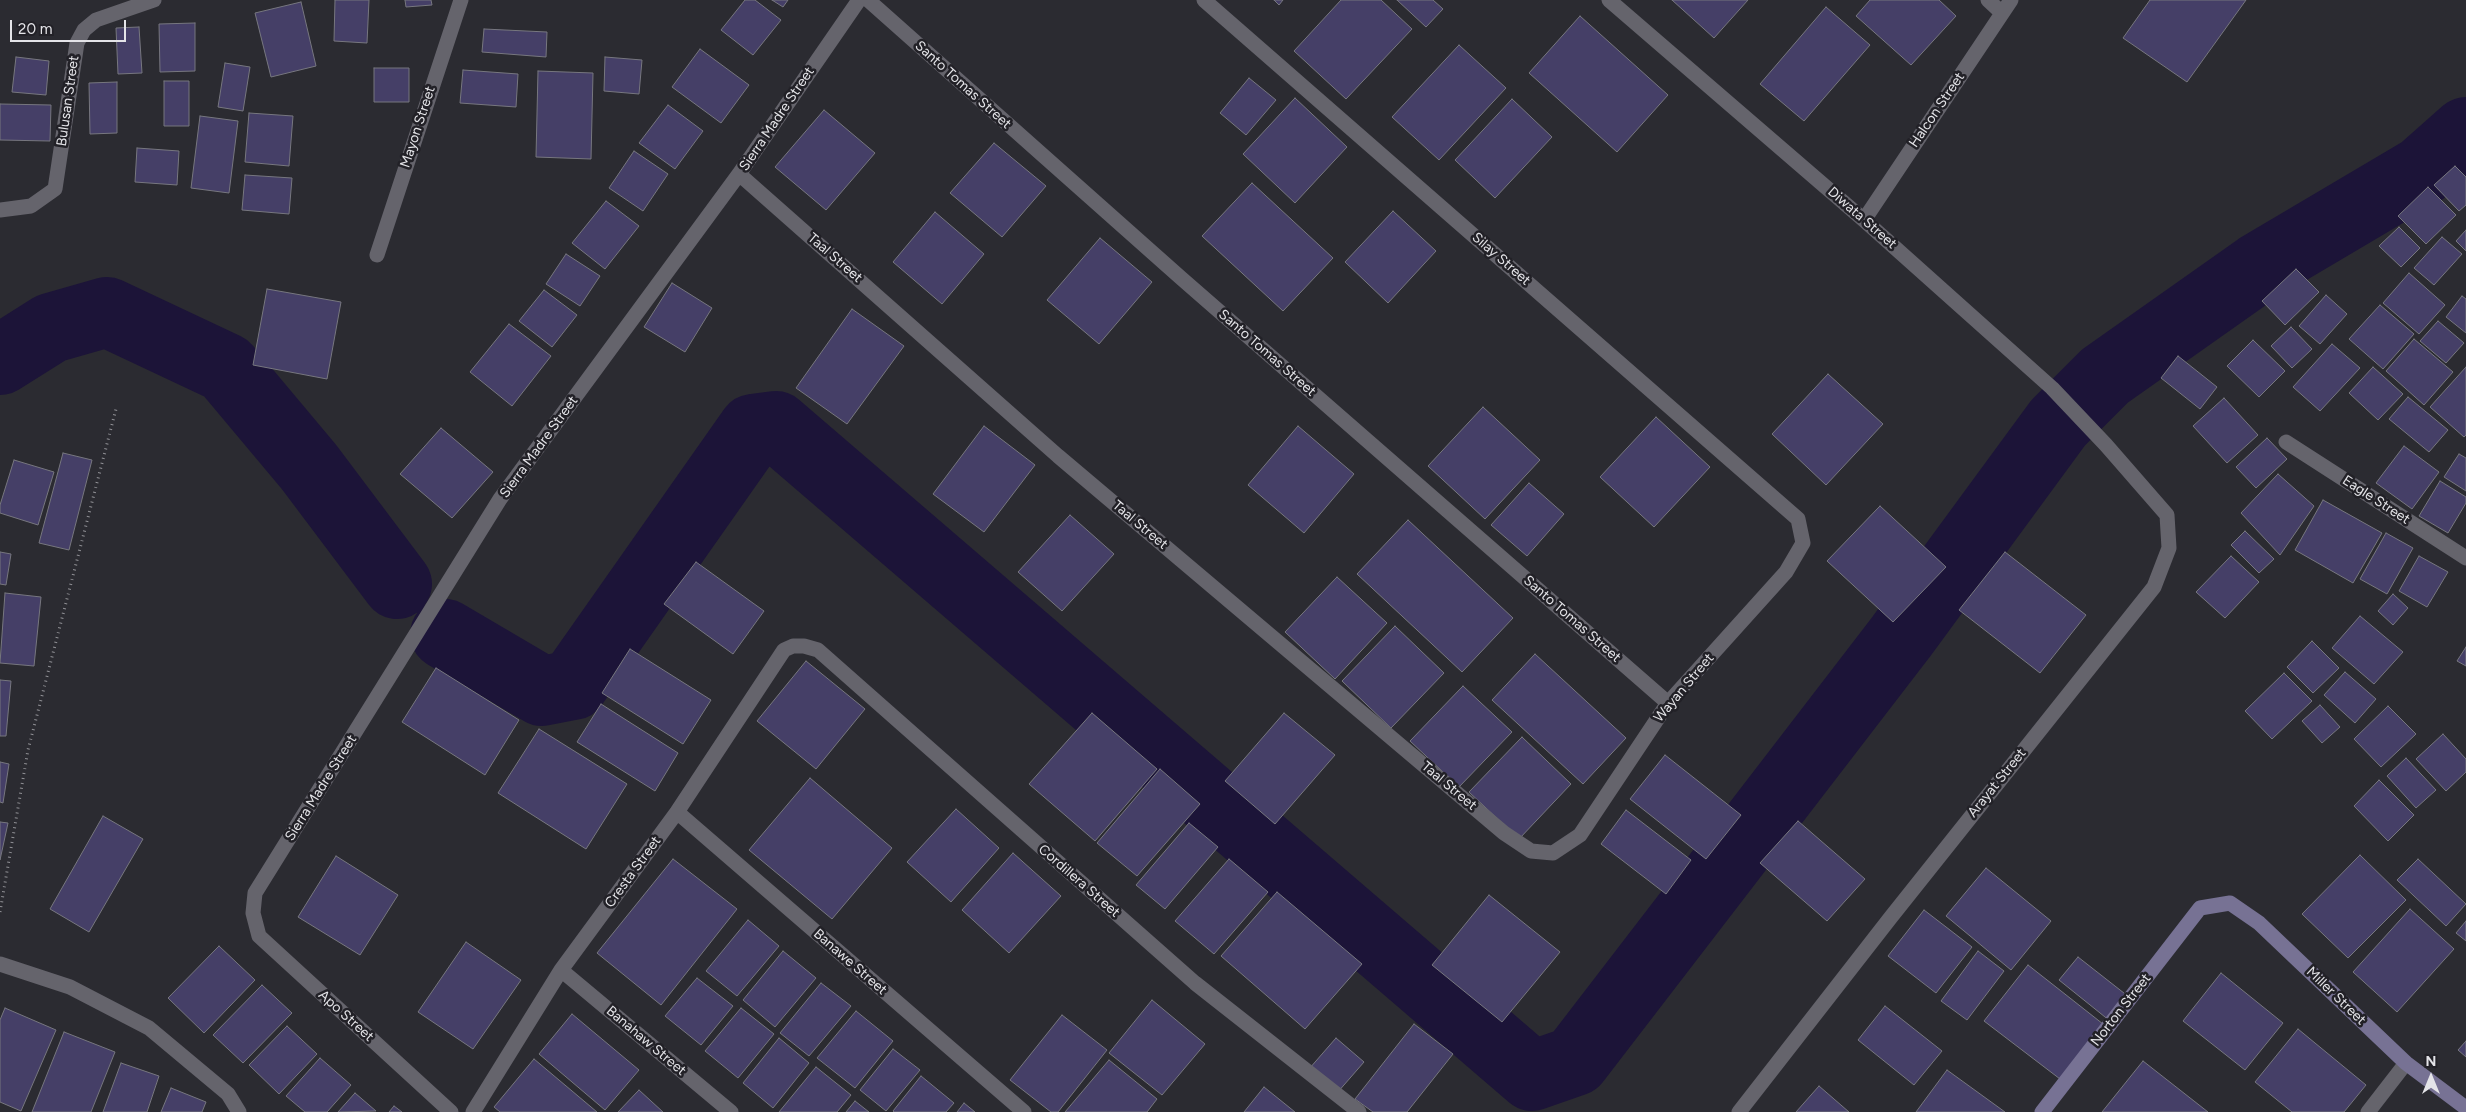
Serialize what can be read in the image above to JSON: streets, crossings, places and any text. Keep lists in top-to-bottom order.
{
  "streets": {
    "street": [
      "Santo Tomas Street",
      "Bulusan Street",
      "Halcon Street",
      "Sierra Madre Street",
      "Mayon Street",
      "Diwata Street",
      "Taal Street",
      "Silay Street",
      "Eagle Street",
      "Wayan Street",
      "Arayat Street",
      "Cresta Street",
      "Cordillera Street",
      "Banawe Street",
      "Miller Street",
      "Norton Street",
      "Apo Street",
      "Banahaw Street"
    ]
  },
  "crossings": [
    ["Santo Tomas Street", "Wayan Street"],
    ["Halcon Street", "Diwata Street"],
    ["Sierra Madre Street", "Taal Street"],
    ["Sierra Madre Street", "Apo Street"],
    ["Diwata Street", "Arayat Street"],
    ["Taal Street", "Wayan Street"],
    ["Silay Street", "Wayan Street"],
    ["Cresta Street", "Cordillera Street"],
    ["Cresta Street", "Banawe Street"],
    ["Cresta Street", "Banahaw Street"],
    ["Miller Street", "Norton Street"]
  ],
  "scale_bar": "20 m",
  "north": "top"
}
